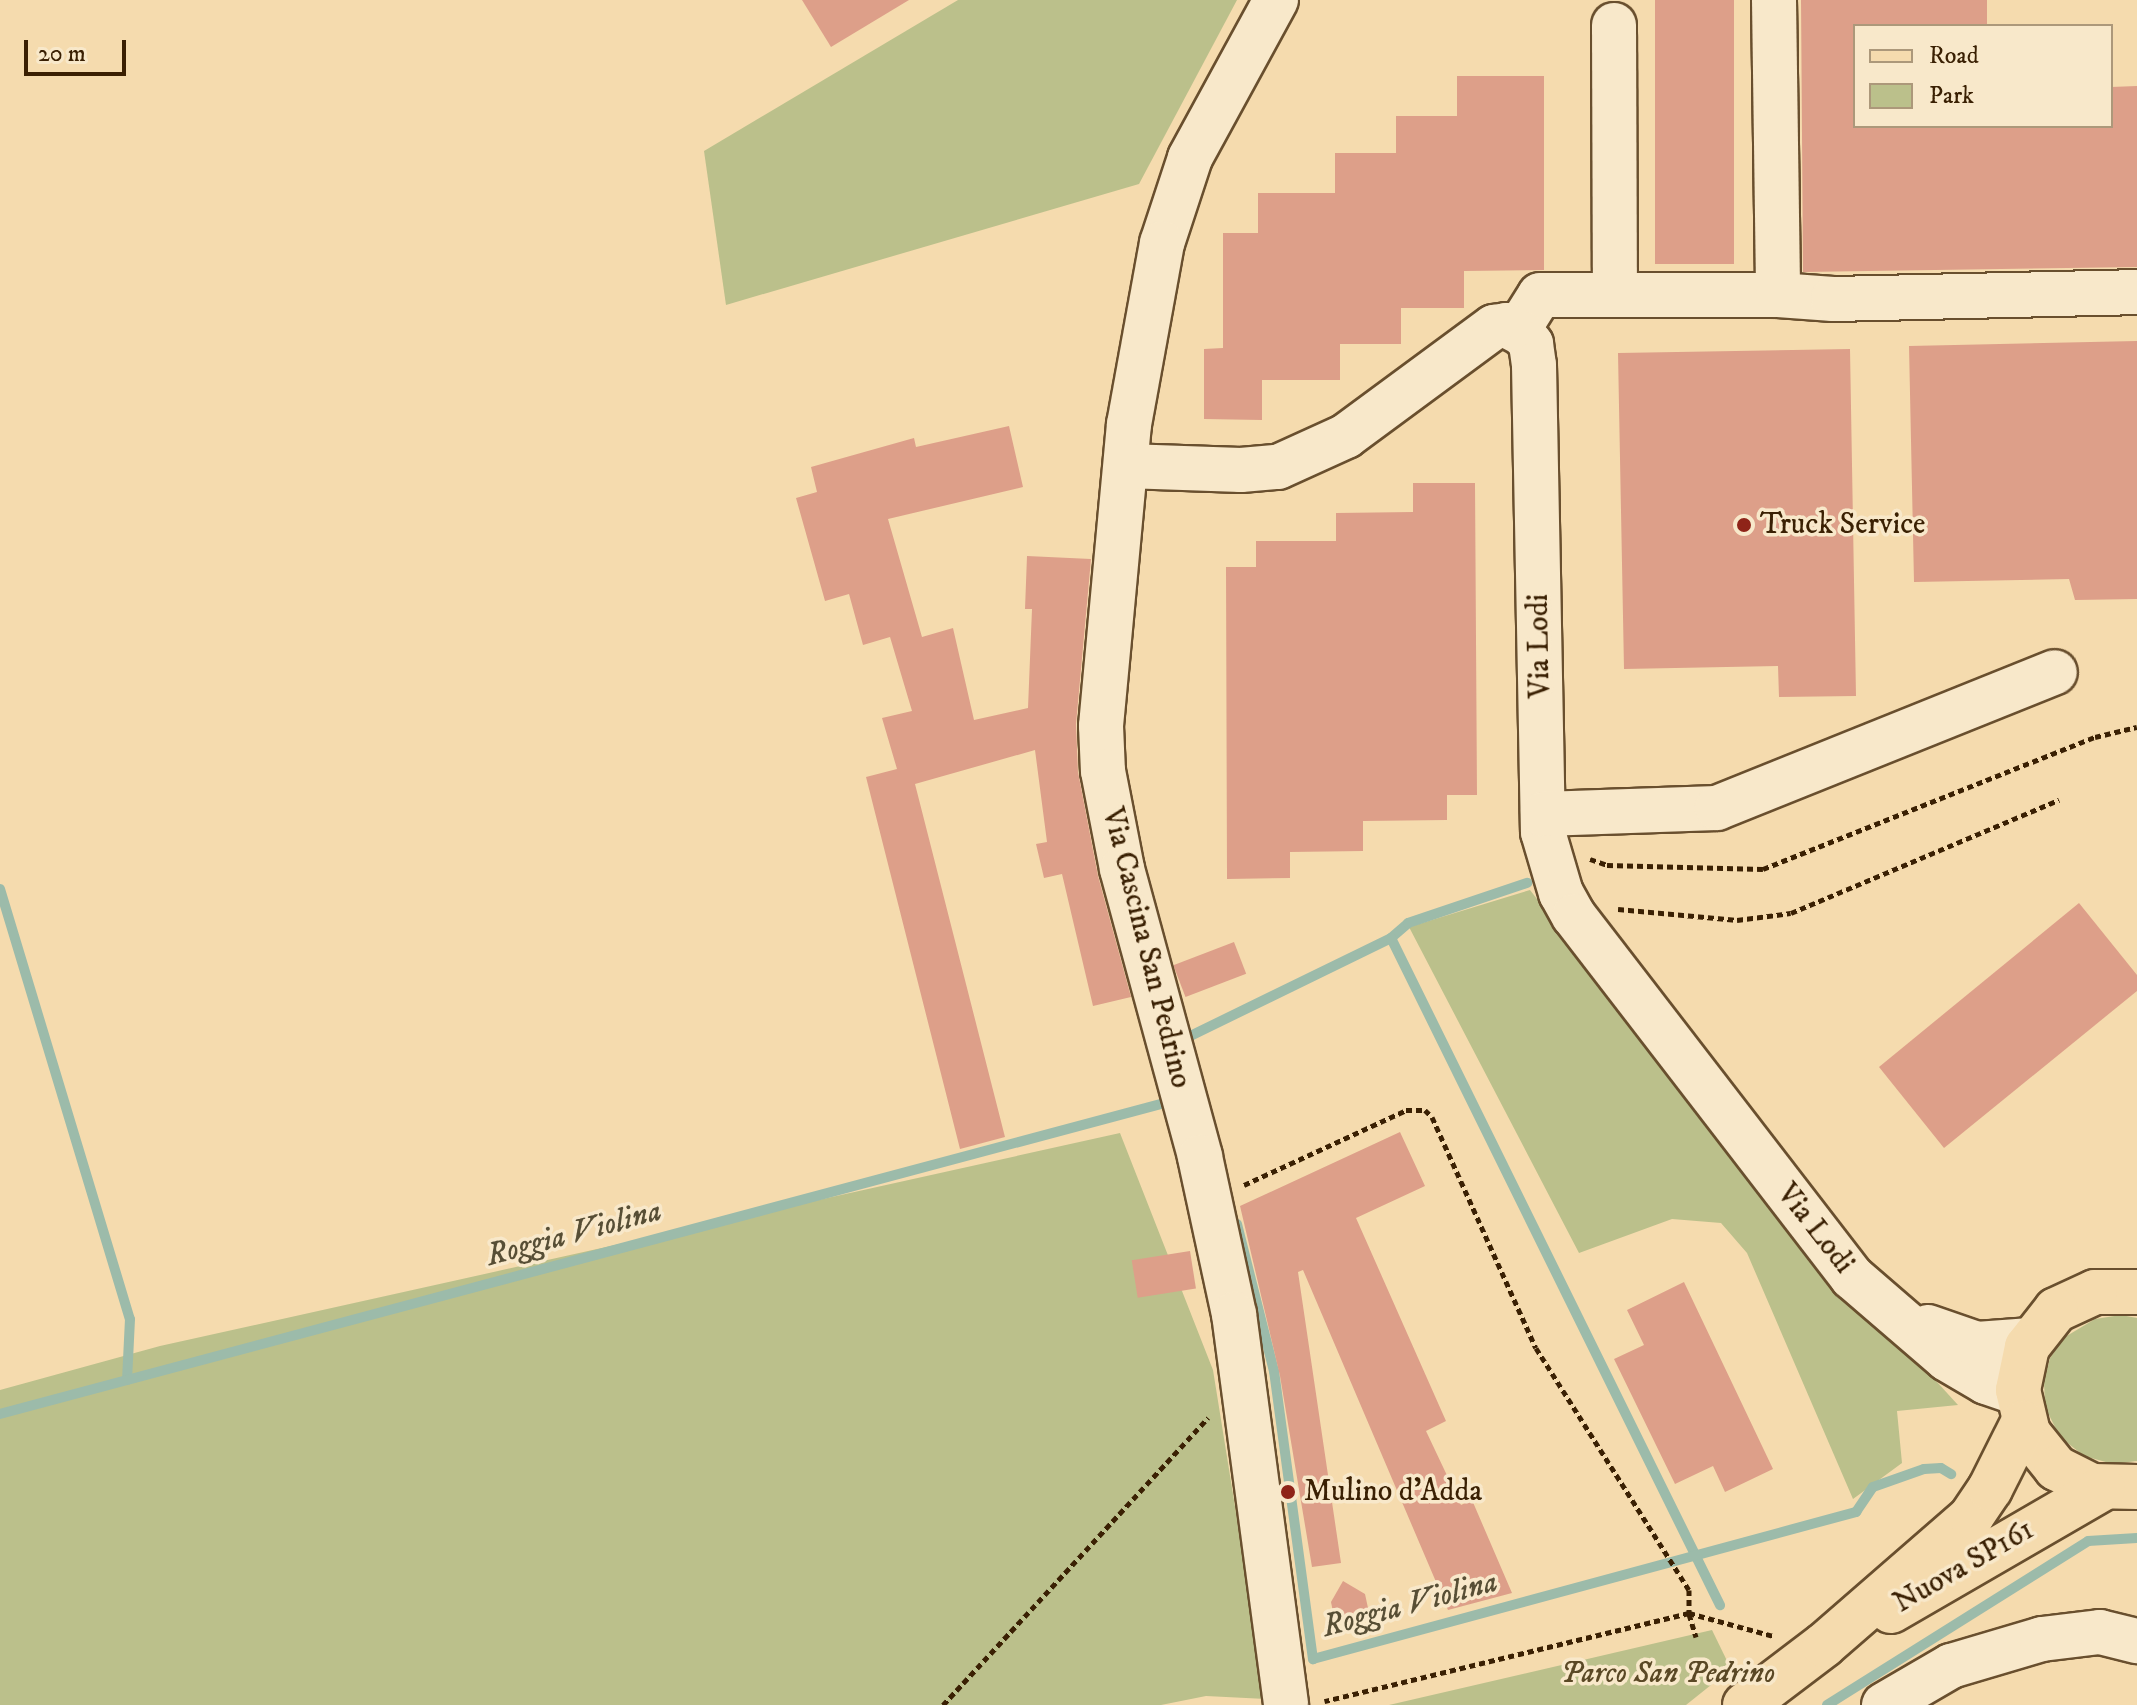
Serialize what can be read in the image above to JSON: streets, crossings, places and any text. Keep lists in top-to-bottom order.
{
  "streets": {
    "main road": ["Nuova SP161"],
    "street": ["Via Lodi", "Via Cascina San Pedrino"]
  },
  "crossings": [
    ["Via Lodi", "Nuova SP161"]
  ],
  "water": ["Roggia Violina"],
  "parks": ["Parco San Pedrino"],
  "places": ["Truck Service", "Mulino d'Adda"],
  "legend": ["Road", "Park"],
  "scale_bar": "20 m"
}
